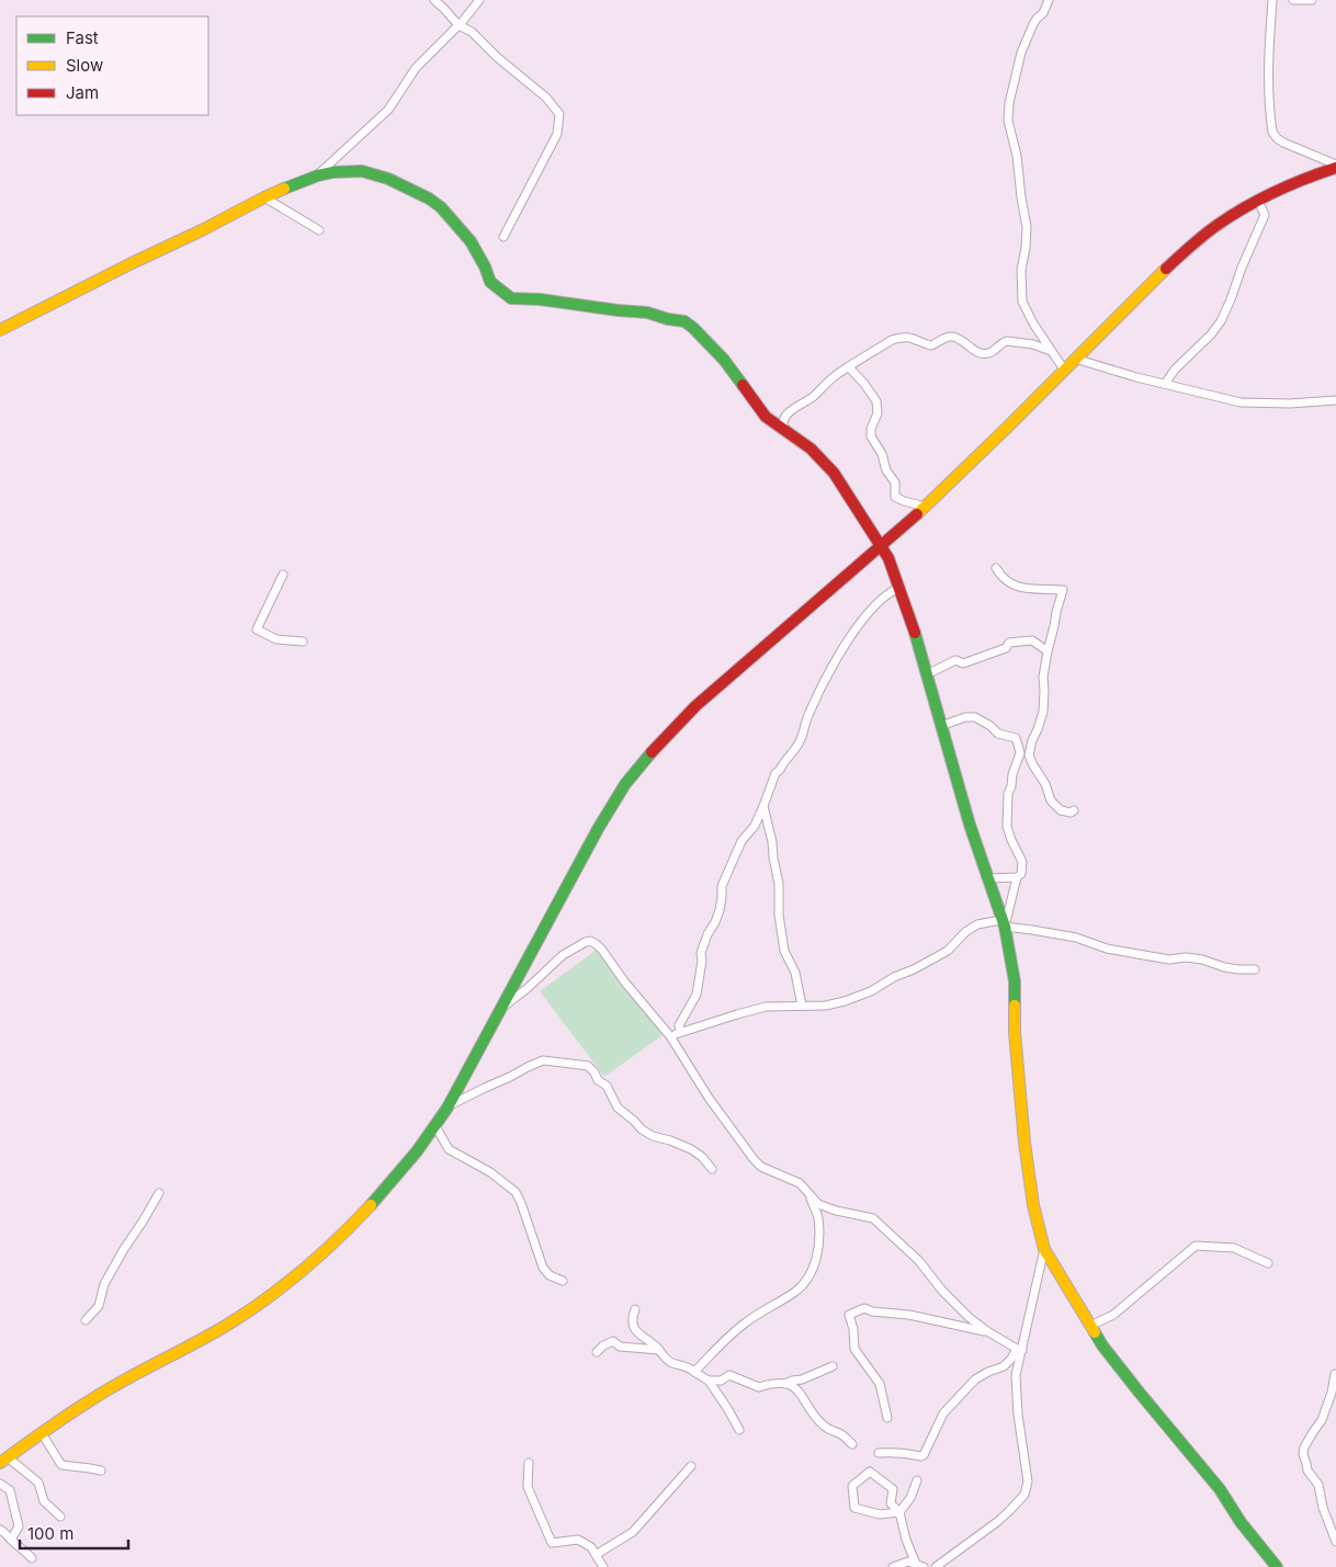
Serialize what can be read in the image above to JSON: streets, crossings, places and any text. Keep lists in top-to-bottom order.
{
  "legend": ["Fast", "Slow", "Jam"],
  "scale_bar": "100 m"
}
